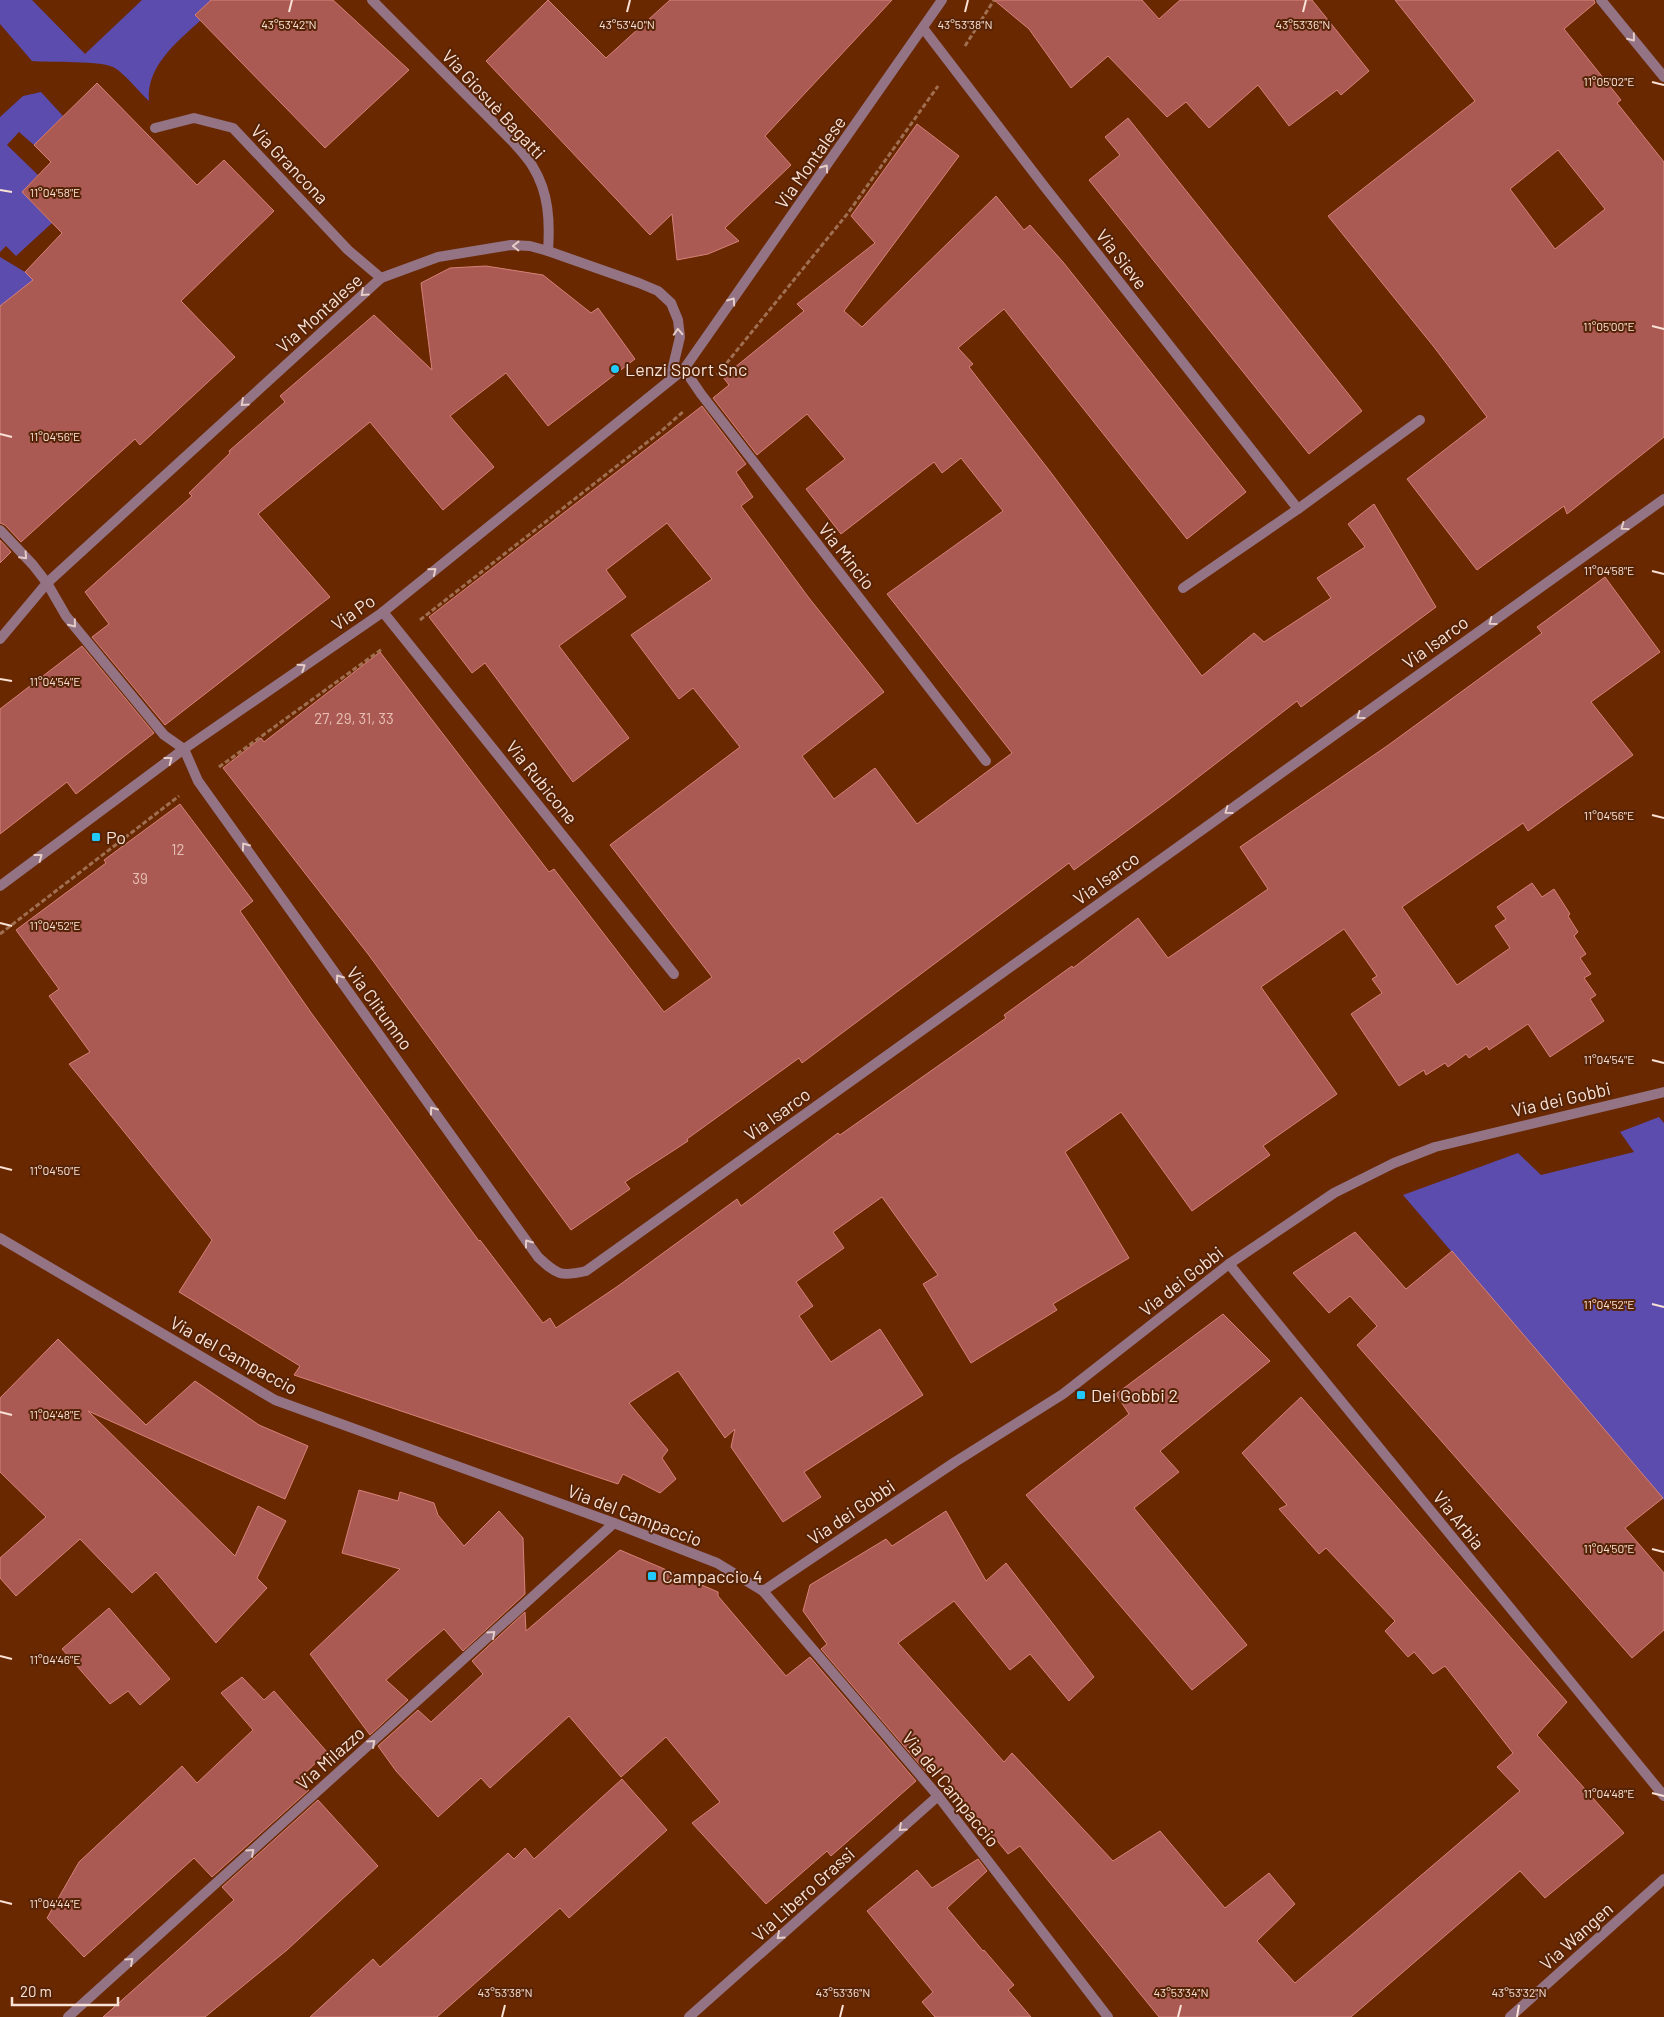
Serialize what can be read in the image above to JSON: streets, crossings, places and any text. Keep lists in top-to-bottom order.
{
  "streets": {
    "street": [
      "Via Giosuè Bagatti",
      "Via Montalese",
      "Via Grancona",
      "Via Sieve",
      "Via Mincio",
      "Via Po",
      "Via Isarco",
      "Via Rubicone",
      "Via Clitumno",
      "Via dei Gobbi",
      "Via del Campaccio",
      "Via Arbia",
      "Via Milazzo",
      "Via Libero Grassi",
      "Via Wangen"
    ]
  },
  "crossings": [
    ["Via Giosuè Bagatti", "Via Montalese"],
    ["Via Montalese", "Via Grancona"],
    ["Via Montalese", "Via Sieve"],
    ["Via Montalese", "Via Po"],
    ["Via Mincio", "Via Po"],
    ["Via Po", "Via Rubicone"],
    ["Via Po", "Via Clitumno"],
    ["Via Isarco", "Via Clitumno"],
    ["Via dei Gobbi", "Via del Campaccio"],
    ["Via dei Gobbi", "Via Arbia"],
    ["Via del Campaccio", "Via Milazzo"],
    ["Via del Campaccio", "Via Libero Grassi"]
  ],
  "one_way": [
    "Via Po",
    "Via Isarco",
    "Via Clitumno",
    "Via Milazzo",
    "Via Libero Grassi"
  ],
  "places": {
    "other": ["Lenzi Sport Snc"],
    "transit": ["Po", "Dei Gobbi 2", "Campaccio 4"]
  },
  "house_numbers": ["27, 29, 31, 33", "12", "39"],
  "scale_bar": "20 m",
  "coordinates": [
    "43°53'42\"N",
    "43°53'40\"N",
    "43°53'38\"N",
    "43°53'36\"N",
    "11°05'02\"E",
    "11°04'58\"E",
    "11°05'00\"E",
    "11°04'56\"E",
    "11°04'54\"E",
    "11°04'52\"E",
    "11°04'50\"E",
    "11°04'48\"E",
    "11°04'46\"E",
    "11°04'44\"E",
    "43°53'34\"N",
    "43°53'32\"N"
  ]
}
